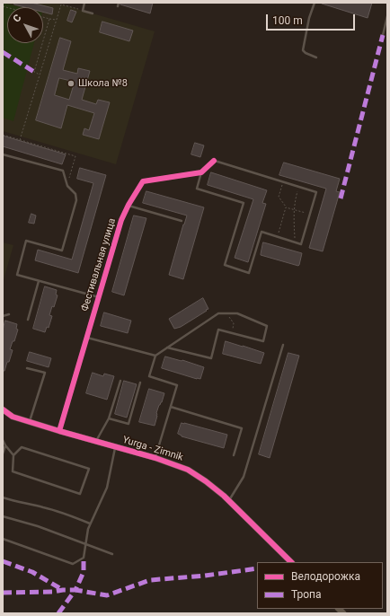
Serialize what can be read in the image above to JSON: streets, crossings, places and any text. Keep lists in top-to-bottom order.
{
  "streets": {
    "street": ["Фестивальная улица", "Yurga - Zimnik"]
  },
  "crossings": [
    ["Фестивальная улица", "Yurga - Zimnik"]
  ],
  "places": ["Школа №8"],
  "legend": ["Велодорожка", "Тропа"],
  "scale_bar": "100 m",
  "north": "top left"
}
